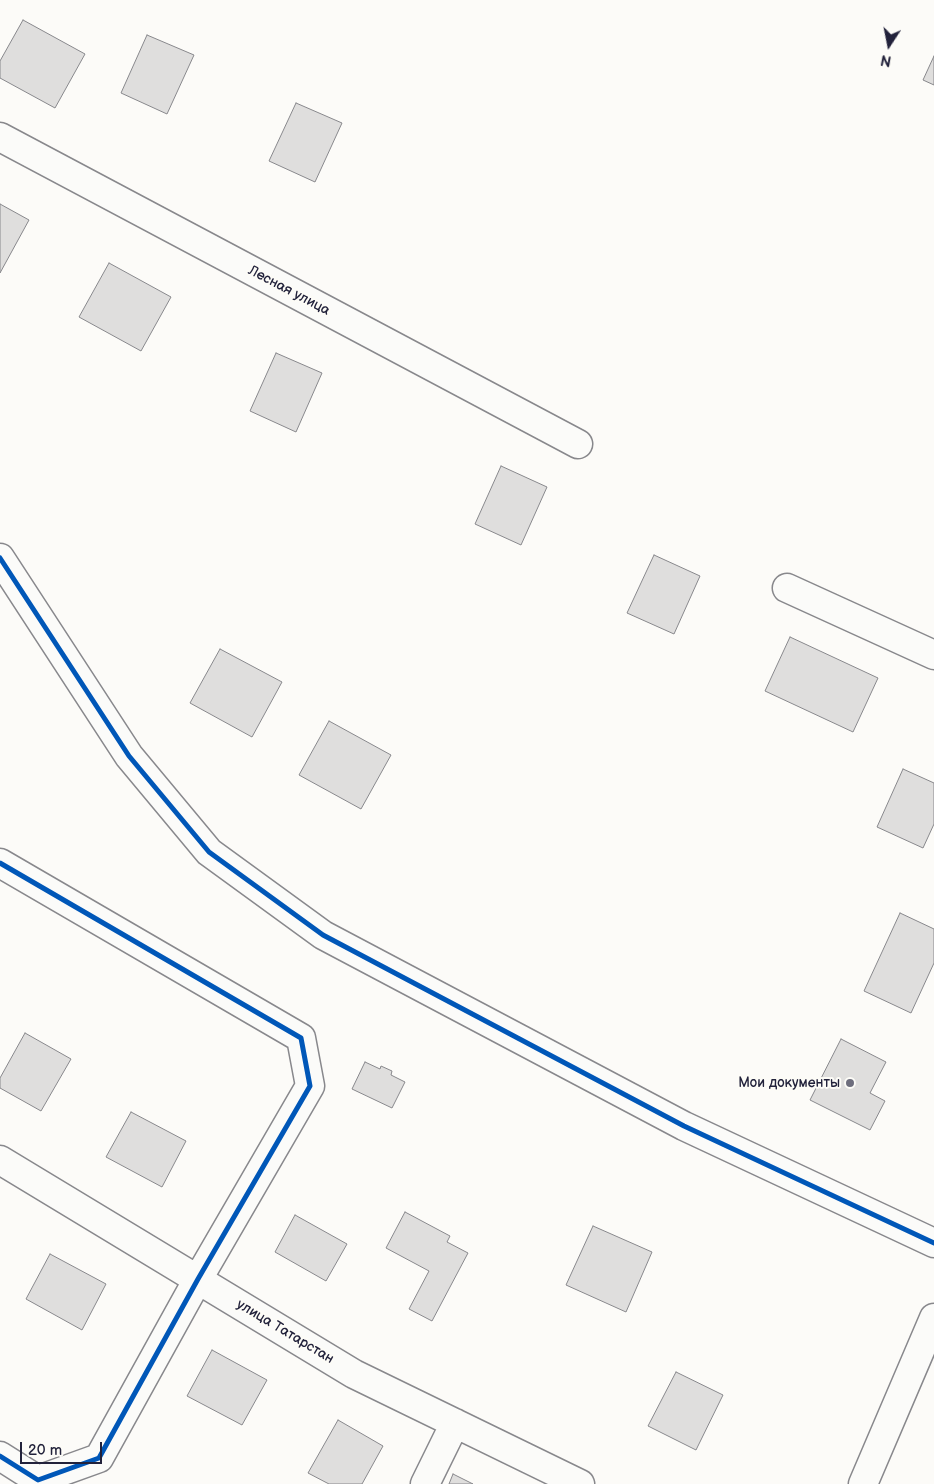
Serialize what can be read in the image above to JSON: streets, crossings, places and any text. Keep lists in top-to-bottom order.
{
  "streets": {
    "street": ["Лесная улица", "улица Татарстан"]
  },
  "places": ["Мои документы"],
  "scale_bar": "20 m",
  "north": "bottom"
}
